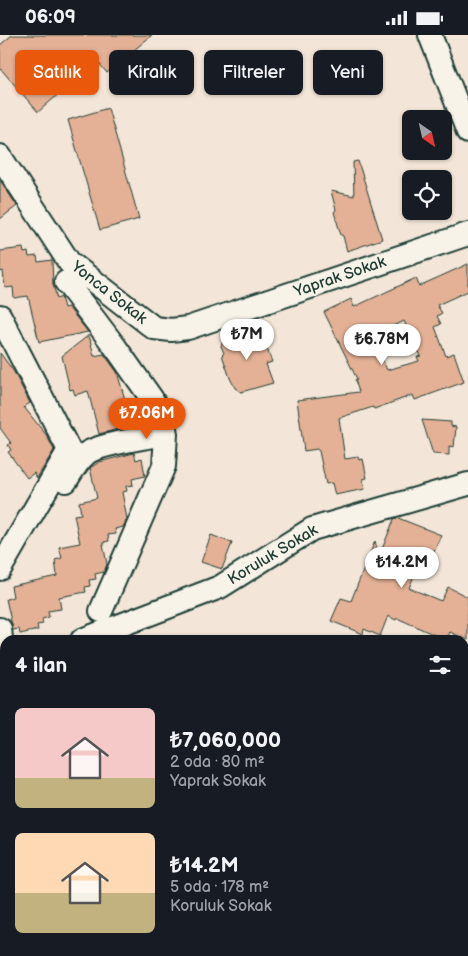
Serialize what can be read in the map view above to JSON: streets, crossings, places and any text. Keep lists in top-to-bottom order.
{
  "streets": {
    "street": ["Yaprak Sokak", "Yonca Sokak", "Koruluk Sokak"]
  },
  "crossings": [
    ["Yaprak Sokak", "Yonca Sokak"]
  ],
  "north": "bottom right",
  "page": {
    "status": "06:09",
    "chip": [
      "Satılık",
      "Kiralık",
      "Filtreler",
      "Yeni"
    ],
    "price": [
      "₺7M",
      "₺6.78M",
      "₺7.06M",
      "₺14.2M"
    ],
    "heading": "4 ilan",
    "list": [
      {
        "name": "₺7,060,000",
        "note": "2 oda · 80 m² · Yaprak Sokak"
      },
      {
        "name": "₺14.2M",
        "note": "5 oda · 178 m² · Koruluk Sokak"
      }
    ]
  }
}
